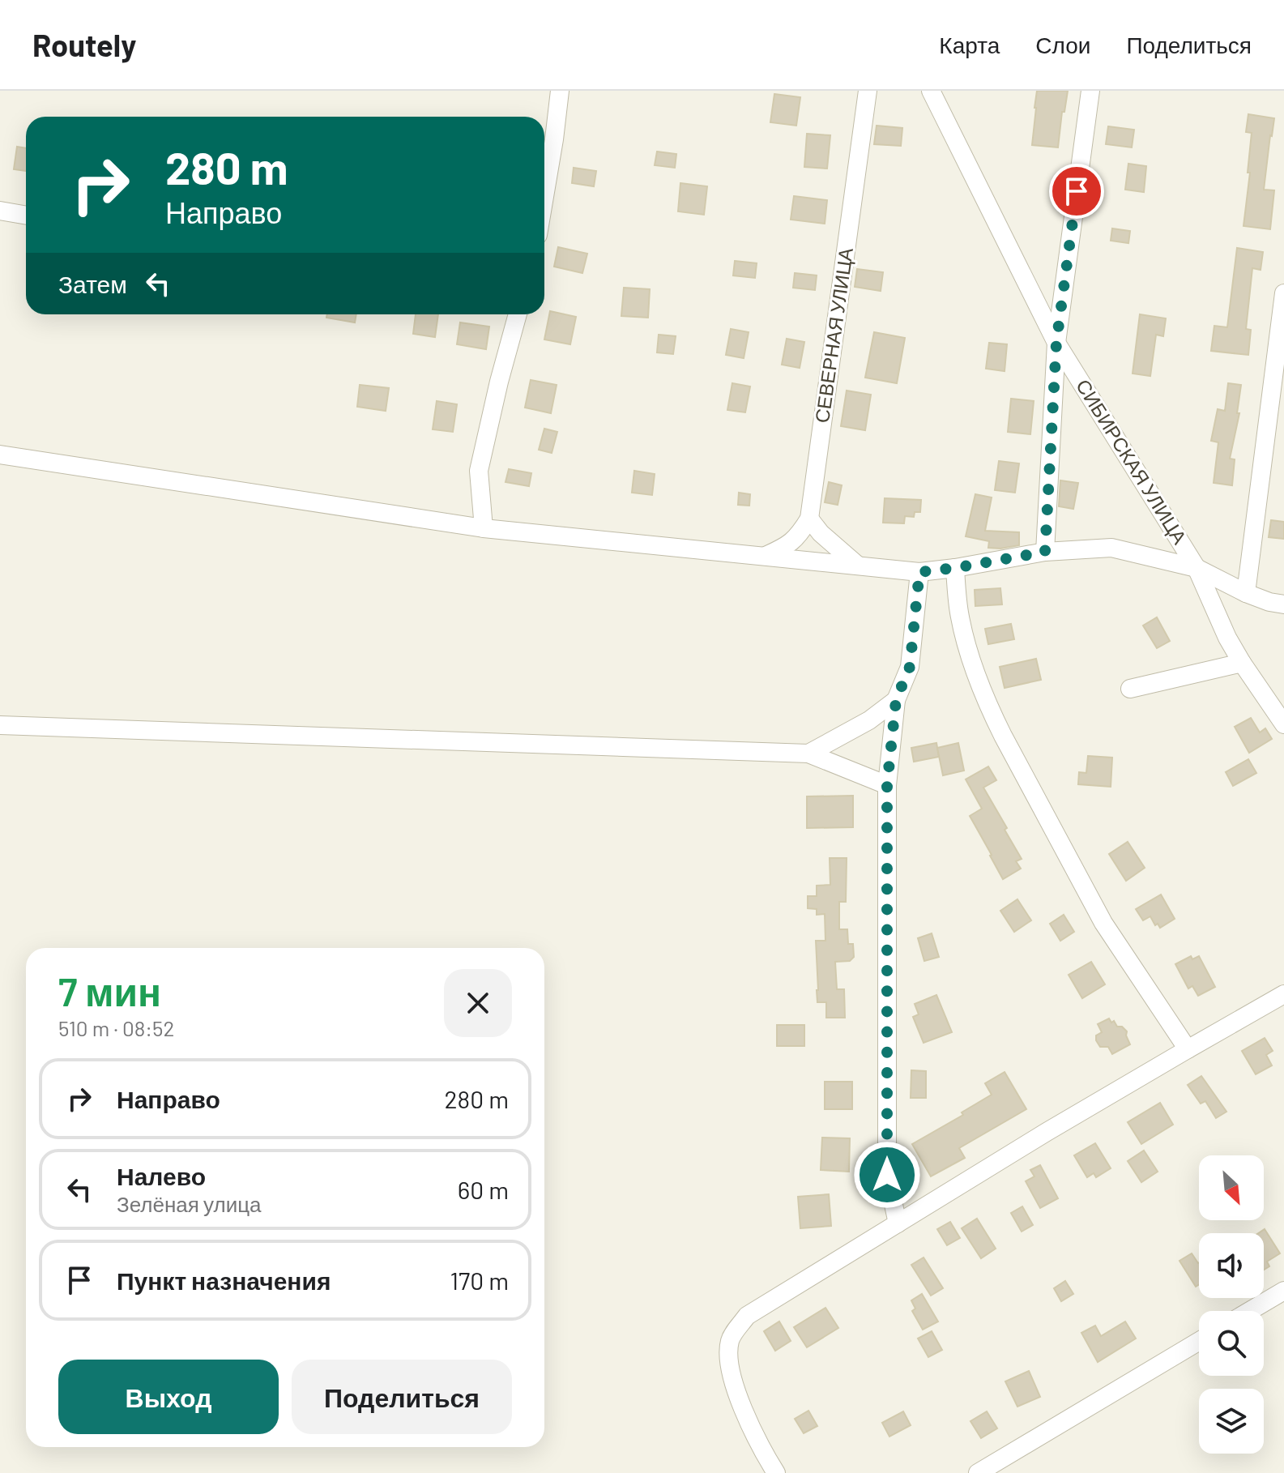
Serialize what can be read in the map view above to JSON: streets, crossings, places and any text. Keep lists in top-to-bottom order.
{
  "streets": {
    "street": ["СЕВЕРНАЯ УЛИЦА", "СИБИРСКАЯ УЛИЦА"]
  },
  "north": "bottom right",
  "page": {
    "header": "Routely",
    "nav": ["Карта", "Слои", "Поделиться"],
    "turn": ["280 m", "Направо"],
    "then": "Затем",
    "heading": ["7 мин", "510 m · 08:52"],
    "list": [
      {
        "name": "Направо",
        "value": "280 m"
      },
      {
        "name": "Налево",
        "note": "Зелёная улица",
        "value": "60 m"
      },
      {
        "name": "Пункт назначения",
        "value": "170 m"
      }
    ],
    "buttons": ["Выход", "Поделиться"]
  }
}
